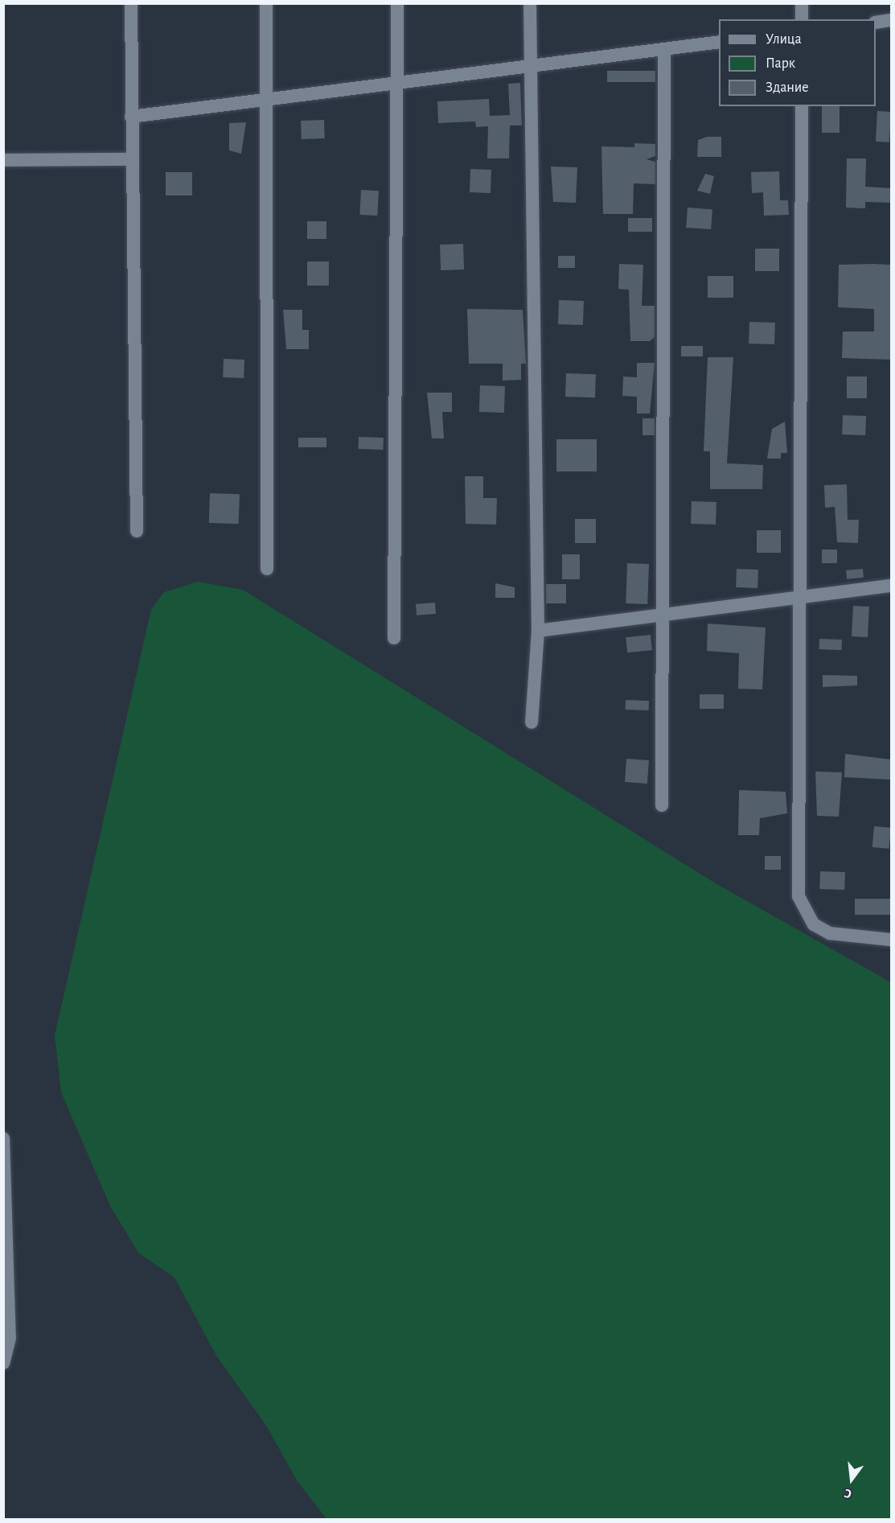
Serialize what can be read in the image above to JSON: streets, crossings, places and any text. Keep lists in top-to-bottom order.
{
  "legend": ["Улица", "Парк", "Здание"],
  "north": "bottom"
}
